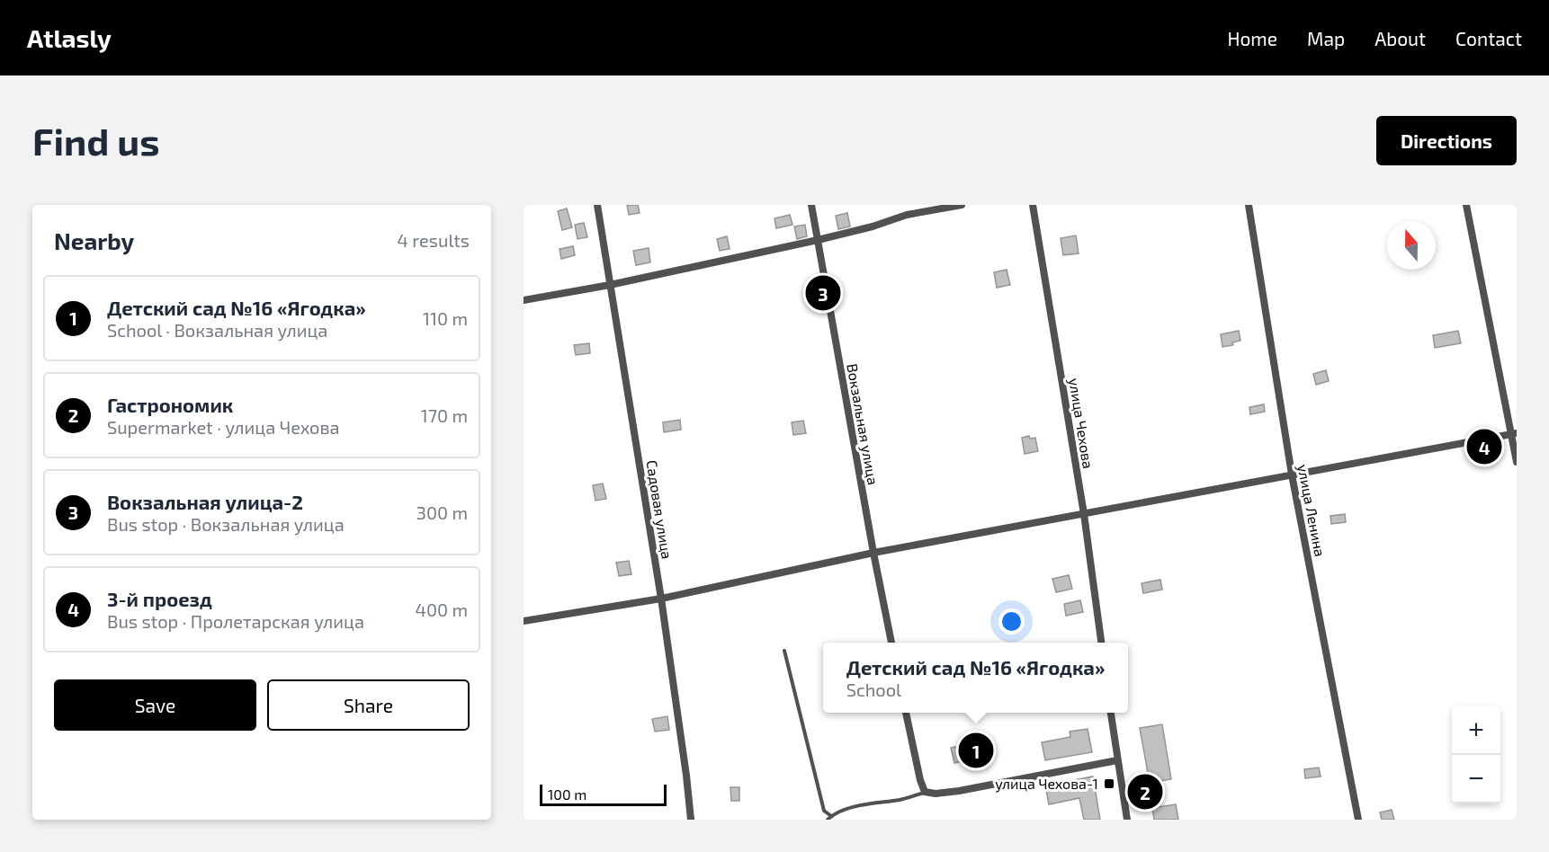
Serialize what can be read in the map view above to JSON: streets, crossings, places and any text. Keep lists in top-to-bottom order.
{
  "streets": {
    "street": [
      "улица Чехова",
      "Вокзальная улица",
      "Садовая улица",
      "улица Ленина"
    ]
  },
  "places": {
    "transit": ["улица Чехова-1"]
  },
  "scale_bar": "100 m",
  "north": "top",
  "page": {
    "header": "Atlasly",
    "nav": [
      "Home",
      "Map",
      "About",
      "Contact"
    ],
    "buttons": [
      "Directions",
      ["Save", "Share"]
    ],
    "title": "Find us",
    "heading": ["Nearby", "4 results"],
    "pins": [
      "3",
      "4",
      "1",
      "2"
    ],
    "list": [
      {
        "mark": "1",
        "name": "Детский сад №16 «Ягодка»",
        "note": "School · Вокзальная улица",
        "value": "110 m"
      },
      {
        "mark": "2",
        "name": "Гастрономик",
        "note": "Supermarket · улица Чехова",
        "value": "170 m"
      },
      {
        "mark": "3",
        "name": "Вокзальная улица-2",
        "note": "Bus stop · Вокзальная улица",
        "value": "300 m"
      },
      {
        "mark": "4",
        "name": "3-й проезд",
        "note": "Bus stop · Пролетарская улица",
        "value": "400 m"
      }
    ],
    "popup": ["Детский сад №16 «Ягодка»", "School"],
    "map_buttons": ["+", "−"],
    "scale": "100 m"
  }
}
